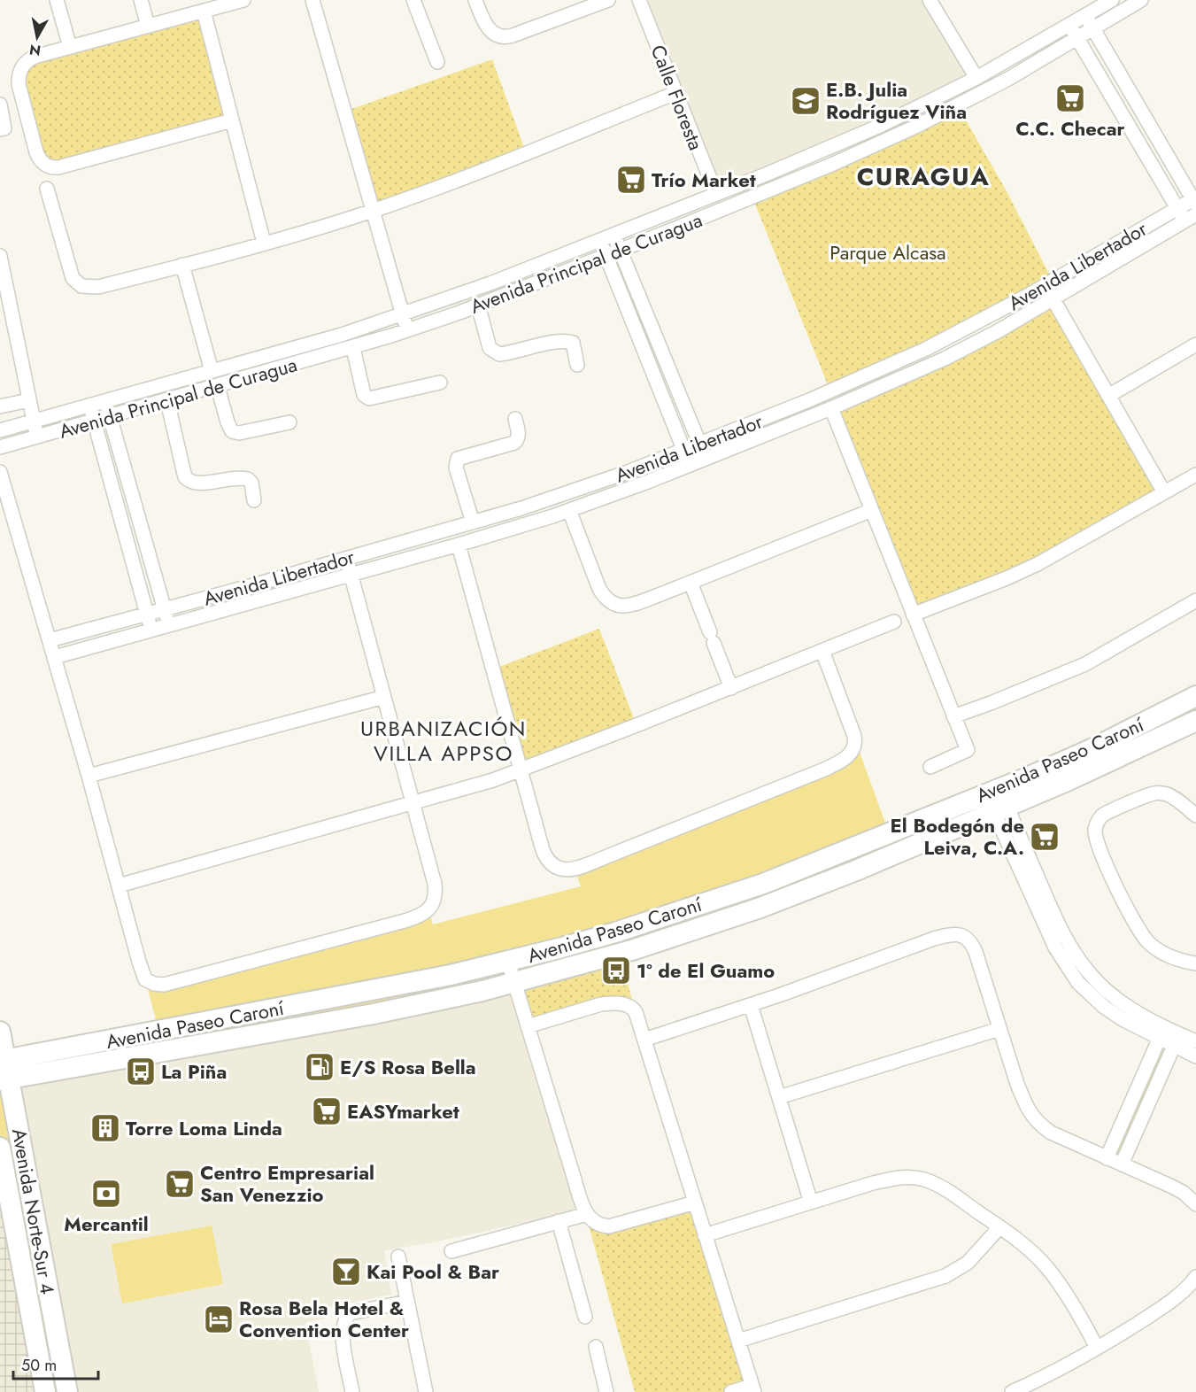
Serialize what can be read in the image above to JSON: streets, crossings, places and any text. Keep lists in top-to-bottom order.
{
  "streets": {
    "street": [
      "Calle Floresta",
      "Avenida Principal de Curagua",
      "Avenida Libertador",
      "Avenida Paseo Caroní",
      "Avenida Norte-Sur 4"
    ]
  },
  "crossings": [
    ["Calle Floresta", "Avenida Principal de Curagua"],
    ["Avenida Paseo Caroní", "Avenida Norte-Sur 4"]
  ],
  "districts": ["CURAGUA", "URBANIZACIÓN VILLA APPSO"],
  "parks": ["Parque Alcasa"],
  "places": {
    "supermarket": [
      "C.C. Checar",
      "Trío Market",
      "El Bodegón de Leiva, C.A.",
      "EASYmarket",
      "Centro Empresarial San Venezzio"
    ],
    "school or university": ["E.B. Julia Rodríguez Viña"],
    "bus stop": ["1° de El Guamo", "La Piña"],
    "fuel station": ["E/S Rosa Bella"],
    "building": ["Torre Loma Linda"],
    "bank": ["Mercantil"],
    "bar": ["Kai Pool & Bar"],
    "hotel": ["Rosa Bela Hotel & Convention Center"]
  },
  "scale_bar": "50 m",
  "north": "bottom"
}
